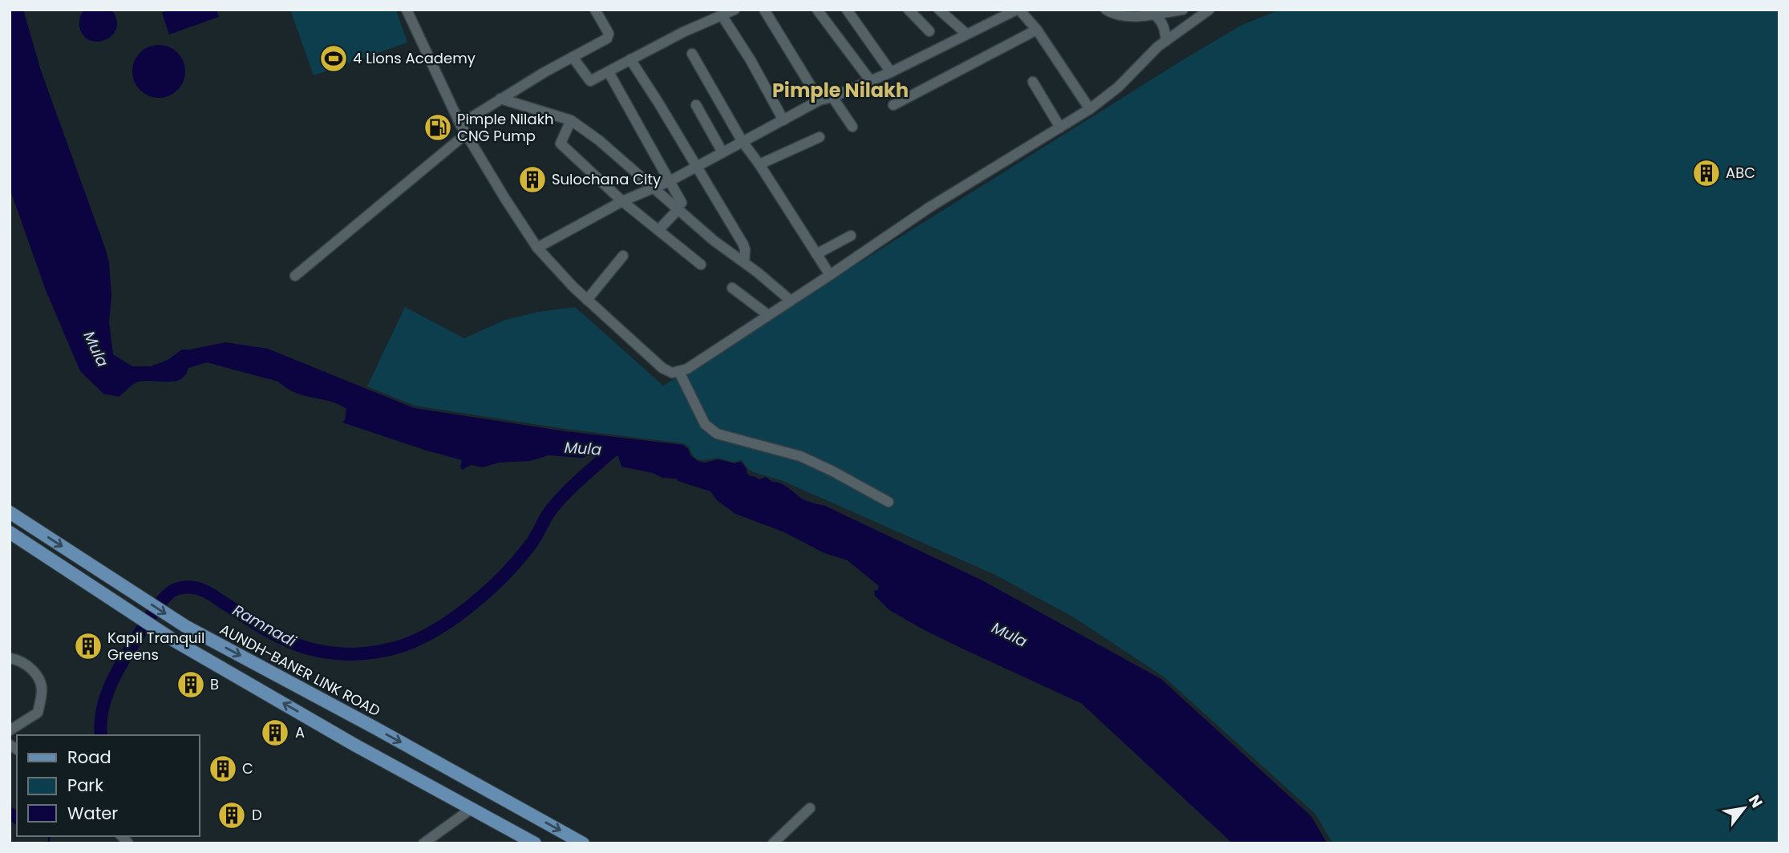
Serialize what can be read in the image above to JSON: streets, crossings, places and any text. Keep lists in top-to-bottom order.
{
  "streets": {
    "main road": ["AUNDH-BANER LINK ROAD"]
  },
  "districts": ["Pimple Nilakh"],
  "water": ["Mula", "Ramnadi"],
  "places": {
    "sports": ["4 Lions Academy"],
    "fuel station": ["Pimple Nilakh CNG Pump"],
    "building": [
      "ABC",
      "Sulochana City",
      "Kapil Tranquil Greens",
      "B",
      "A",
      "C",
      "D"
    ]
  },
  "legend": ["Road", "Park", "Water"],
  "north": "top right"
}
